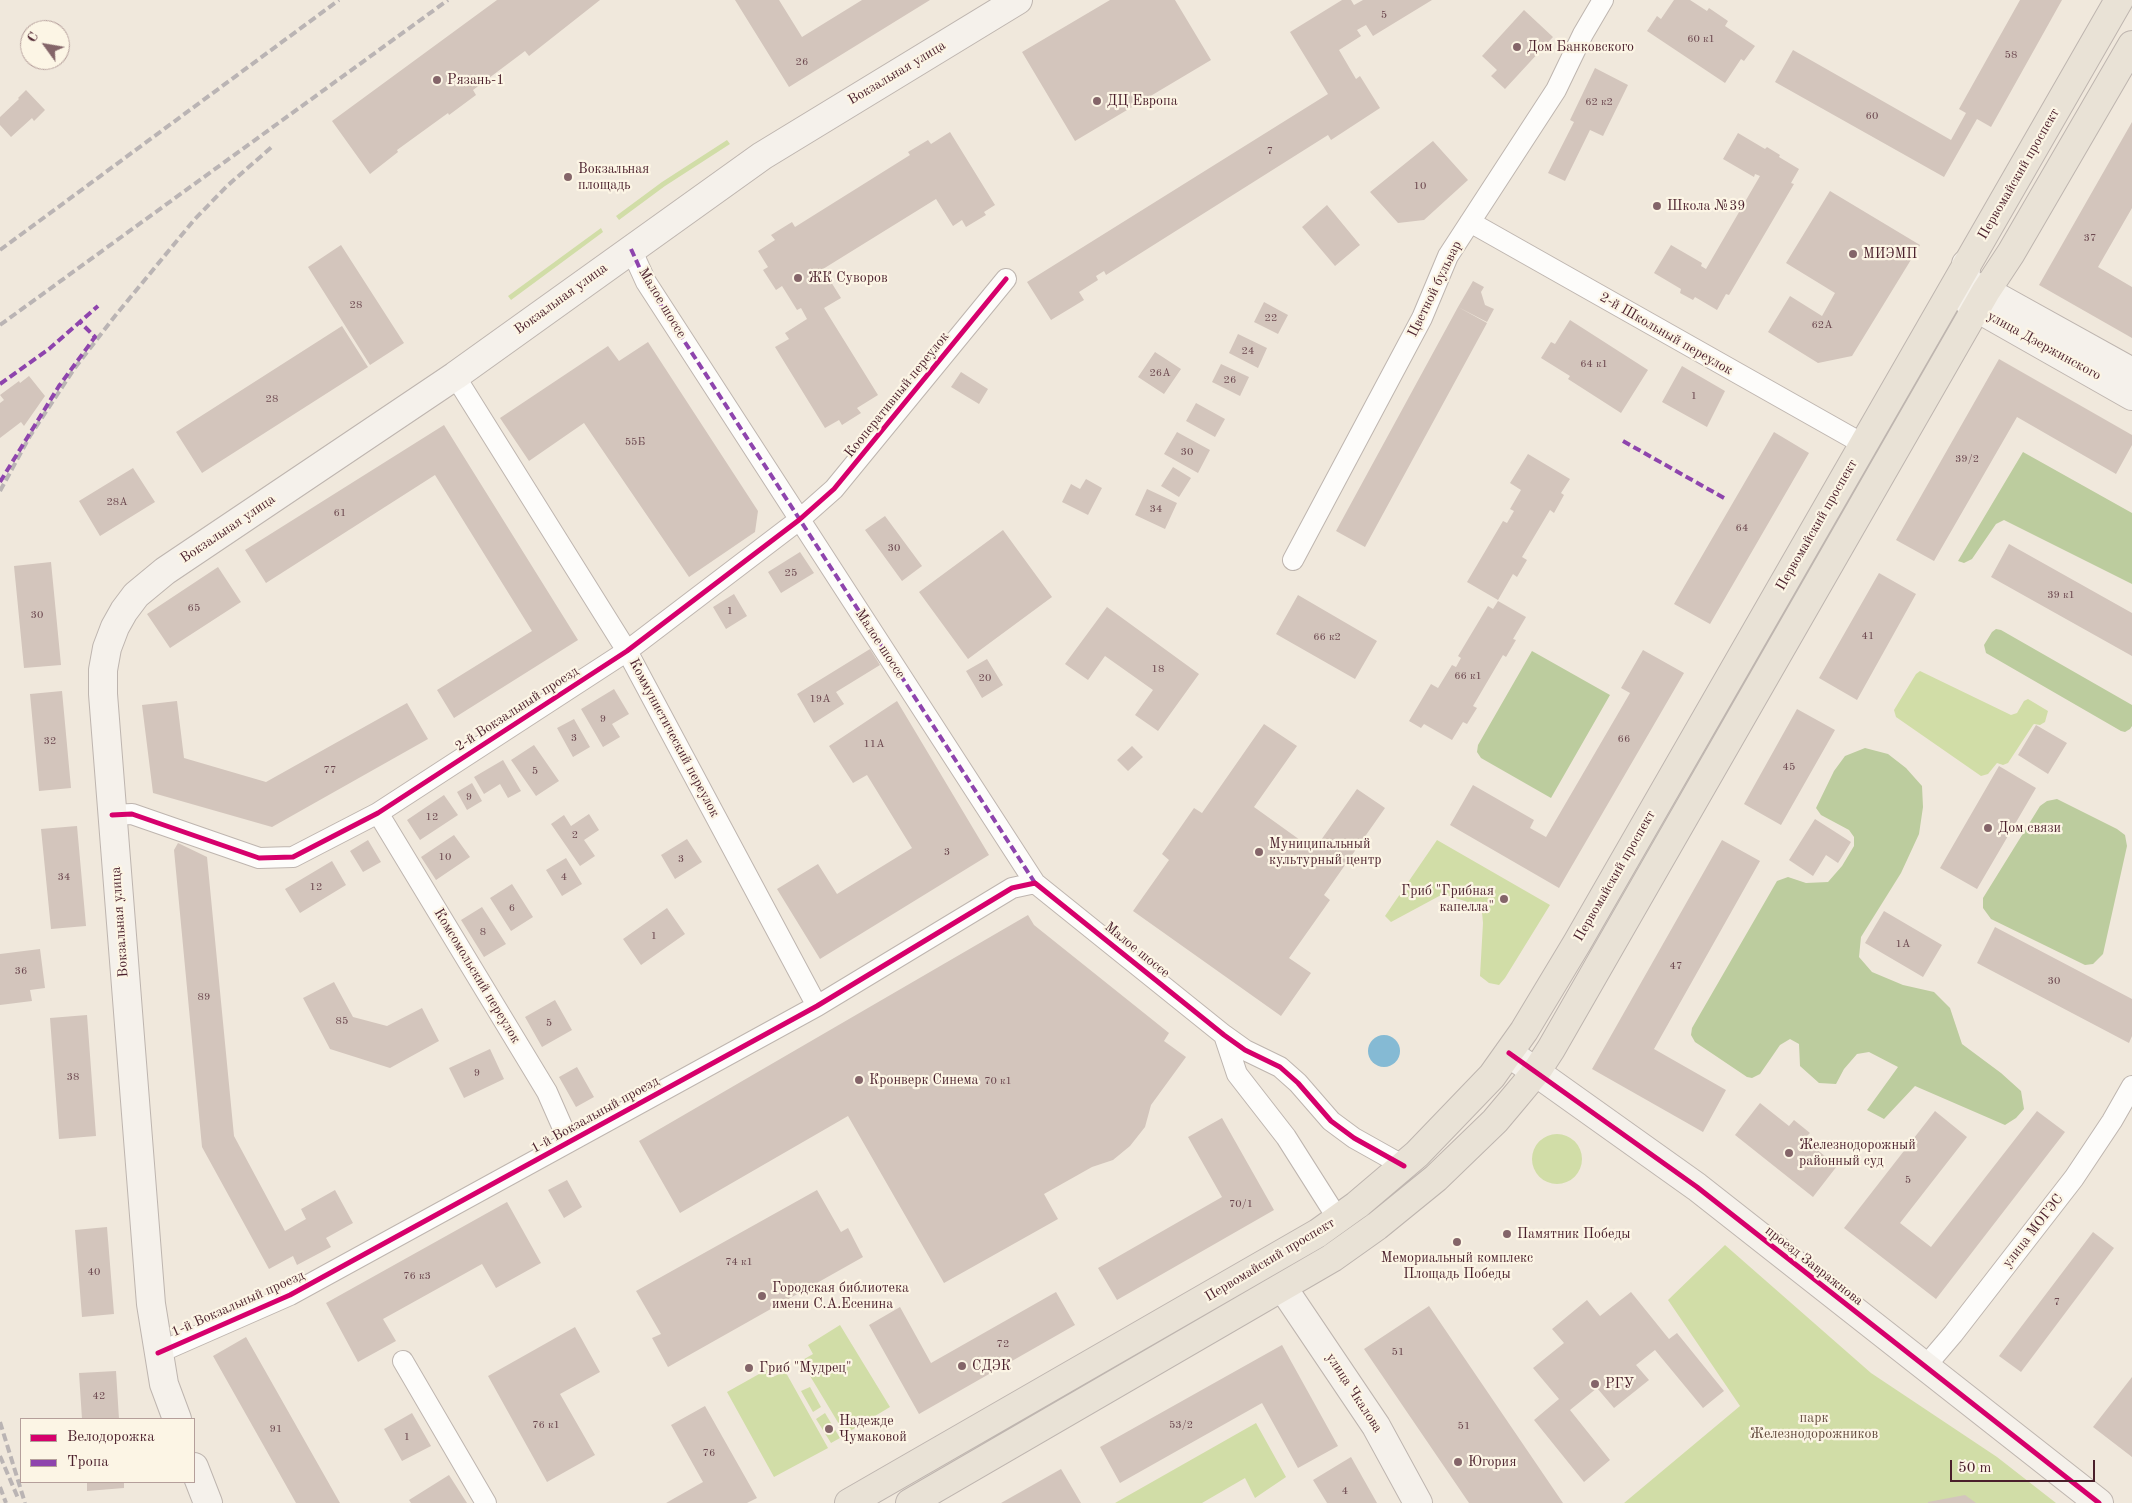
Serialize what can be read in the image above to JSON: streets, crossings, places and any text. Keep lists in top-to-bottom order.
{
  "streets": {
    "main road": [
      "Вокзальная улица",
      "Первомайский проспект",
      "улица Дзержинского",
      "проезд Завражнова",
      "улица Чкалова"
    ],
    "street": [
      "Цветной бульвар",
      "Малое шоссе",
      "2-й Школьный переулок",
      "Кооперативный переулок",
      "2-й Вокзальный проезд",
      "Коммунистический переулок",
      "Комсомольский переулок",
      "1-й Вокзальный проезд",
      "улица МОГЭС"
    ]
  },
  "crossings": [
    ["Вокзальная улица", "Малое шоссе"],
    ["Вокзальная улица", "2-й Вокзальный проезд"],
    ["Вокзальная улица", "Коммунистический переулок"],
    ["Вокзальная улица", "1-й Вокзальный проезд"],
    ["Первомайский проспект", "Малое шоссе"],
    ["Первомайский проспект", "2-й Школьный переулок"],
    ["Первомайский проспект", "улица Дзержинского"],
    ["Первомайский проспект", "проезд Завражнова"],
    ["Первомайский проспект", "улица Чкалова"],
    ["Цветной бульвар", "2-й Школьный переулок"],
    ["Малое шоссе", "Кооперативный переулок"],
    ["Малое шоссе", "2-й Вокзальный проезд"],
    ["Малое шоссе", "1-й Вокзальный проезд"],
    ["Кооперативный переулок", "2-й Вокзальный проезд"],
    ["2-й Вокзальный проезд", "Коммунистический переулок"],
    ["2-й Вокзальный проезд", "Комсомольский переулок"],
    ["Коммунистический переулок", "1-й Вокзальный проезд"],
    ["Комсомольский переулок", "1-й Вокзальный проезд"],
    ["улица МОГЭС", "проезд Завражнова"]
  ],
  "parks": ["парк Железнодорожников"],
  "places": [
    "Дом Банковского",
    "Рязань-1",
    "ДЦ Европа",
    "Вокзальная площадь",
    "Школа №39",
    "МИЭМП",
    "ЖК Суворов",
    "Дом связи",
    "Муниципальный культурный центр",
    "Гриб \"Грибная капелла\"",
    "Кронверк Синема",
    "Железнодорожный районный суд",
    "Памятник Победы",
    "Мемориальный комплекс Площадь Победы",
    "Городская библиотека имени С.А.Есенина",
    "СДЭК",
    "Гриб \"Мудрец\"",
    "РГУ",
    "Надежде Чумаковой",
    "Югория"
  ],
  "house_numbers": [
    "5",
    "60 к1",
    "58",
    "26",
    "62 к2",
    "60",
    "7",
    "10",
    "37",
    "28",
    "22",
    "62А",
    "24",
    "64 к1",
    "26А",
    "26",
    "1",
    "28",
    "55Б",
    "30",
    "39/2",
    "28А",
    "34",
    "61",
    "64",
    "30",
    "25",
    "39 к1",
    "65",
    "1",
    "30",
    "41",
    "66 к2",
    "18",
    "66 к1",
    "20",
    "19А",
    "9",
    "3",
    "66",
    "32",
    "11А",
    "45",
    "77",
    "5",
    "9",
    "12",
    "2",
    "3",
    "10",
    "3",
    "34",
    "4",
    "12",
    "6",
    "8",
    "1",
    "1А",
    "47",
    "36",
    "30",
    "89",
    "85",
    "5",
    "9",
    "38",
    "70 к1",
    "5",
    "70/1",
    "74 к1",
    "40",
    "76 к3",
    "7",
    "72",
    "51",
    "42",
    "76 к1",
    "53/2",
    "51",
    "91",
    "1",
    "76",
    "4"
  ],
  "legend": ["Велодорожка", "Тропа"],
  "scale_bar": "50 m",
  "north": "top left"
}
